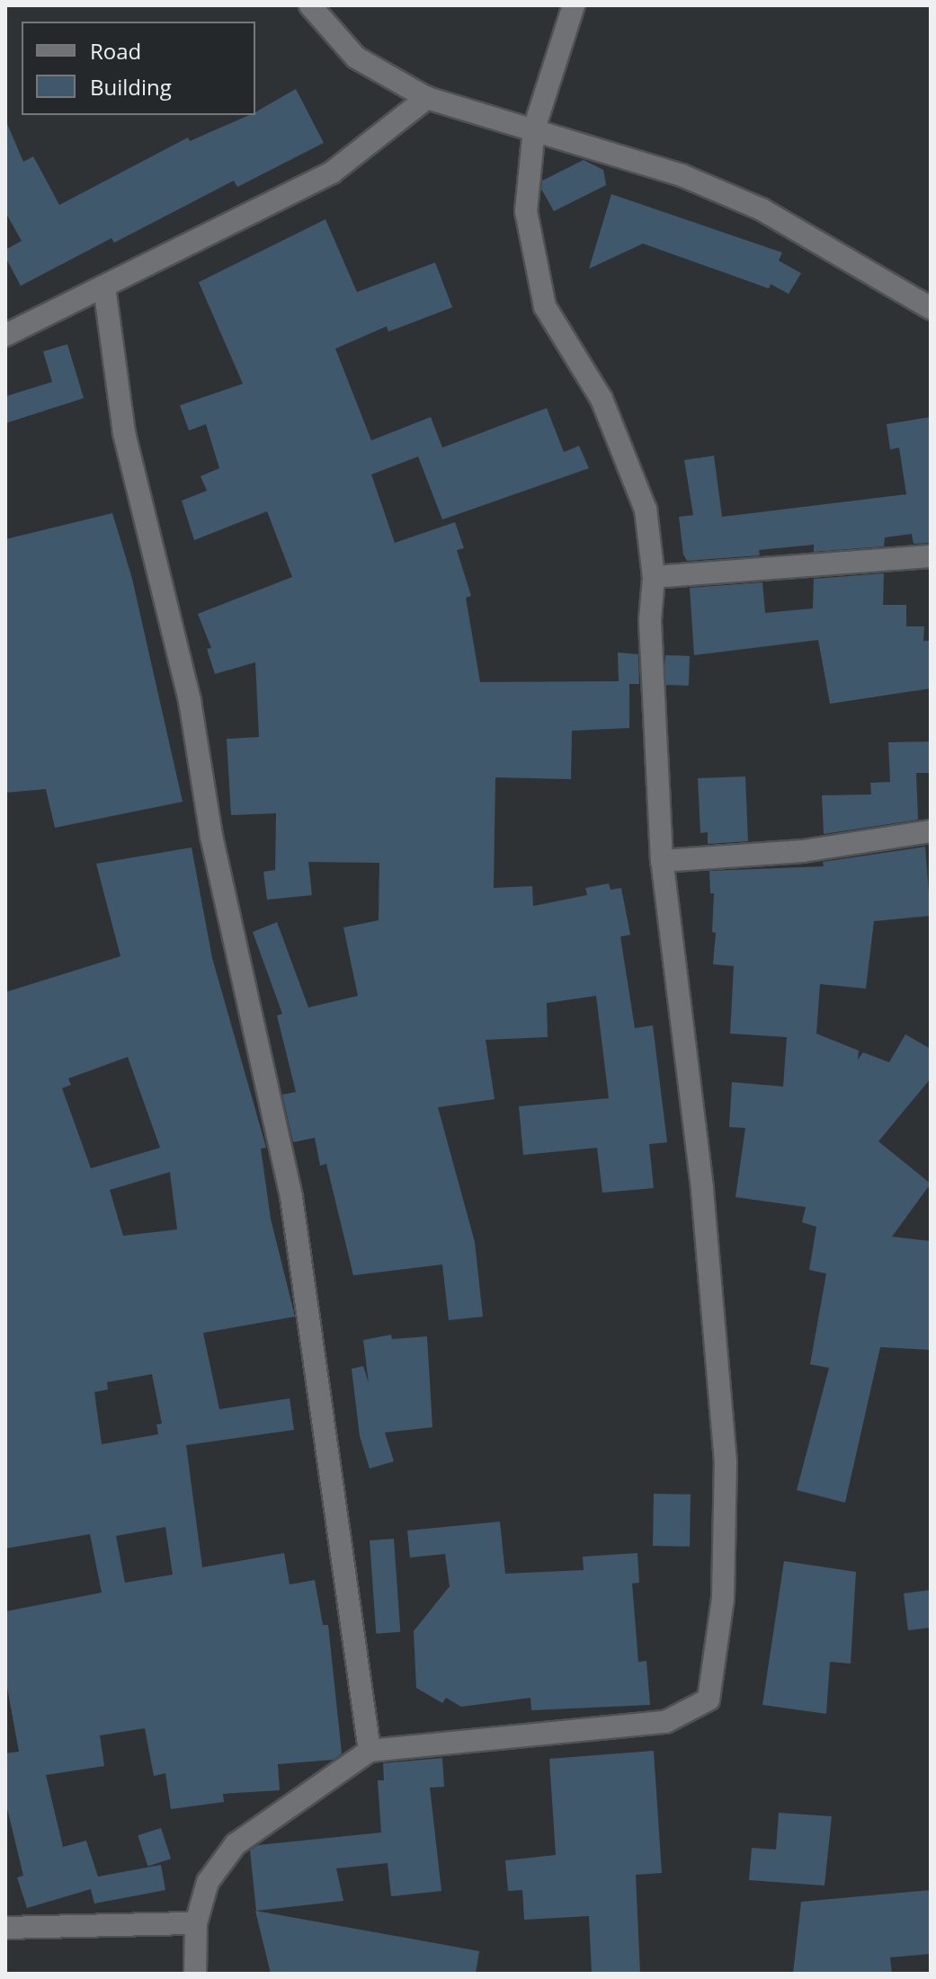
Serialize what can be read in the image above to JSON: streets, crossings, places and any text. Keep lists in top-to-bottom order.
{
  "legend": ["Road", "Building"]
}
